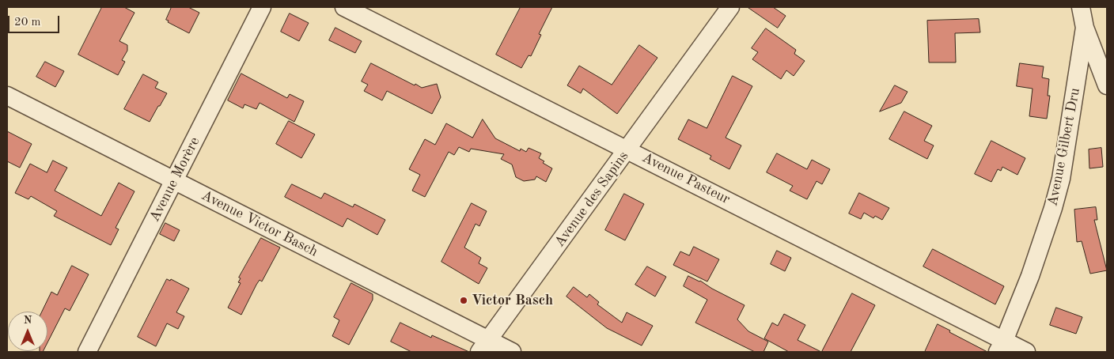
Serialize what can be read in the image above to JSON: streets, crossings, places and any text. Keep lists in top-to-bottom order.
{
  "streets": {
    "street": [
      "Avenue Gilbert Dru",
      "Avenue Pasteur",
      "Avenue Morère",
      "Avenue des Sapins",
      "Avenue Victor Basch"
    ]
  },
  "crossings": [
    ["Avenue Gilbert Dru", "Avenue Pasteur"],
    ["Avenue Pasteur", "Avenue des Sapins"],
    ["Avenue Morère", "Avenue Victor Basch"],
    ["Avenue des Sapins", "Avenue Victor Basch"]
  ],
  "places": ["Victor Basch"],
  "scale_bar": "20 m",
  "north": "top"
}
